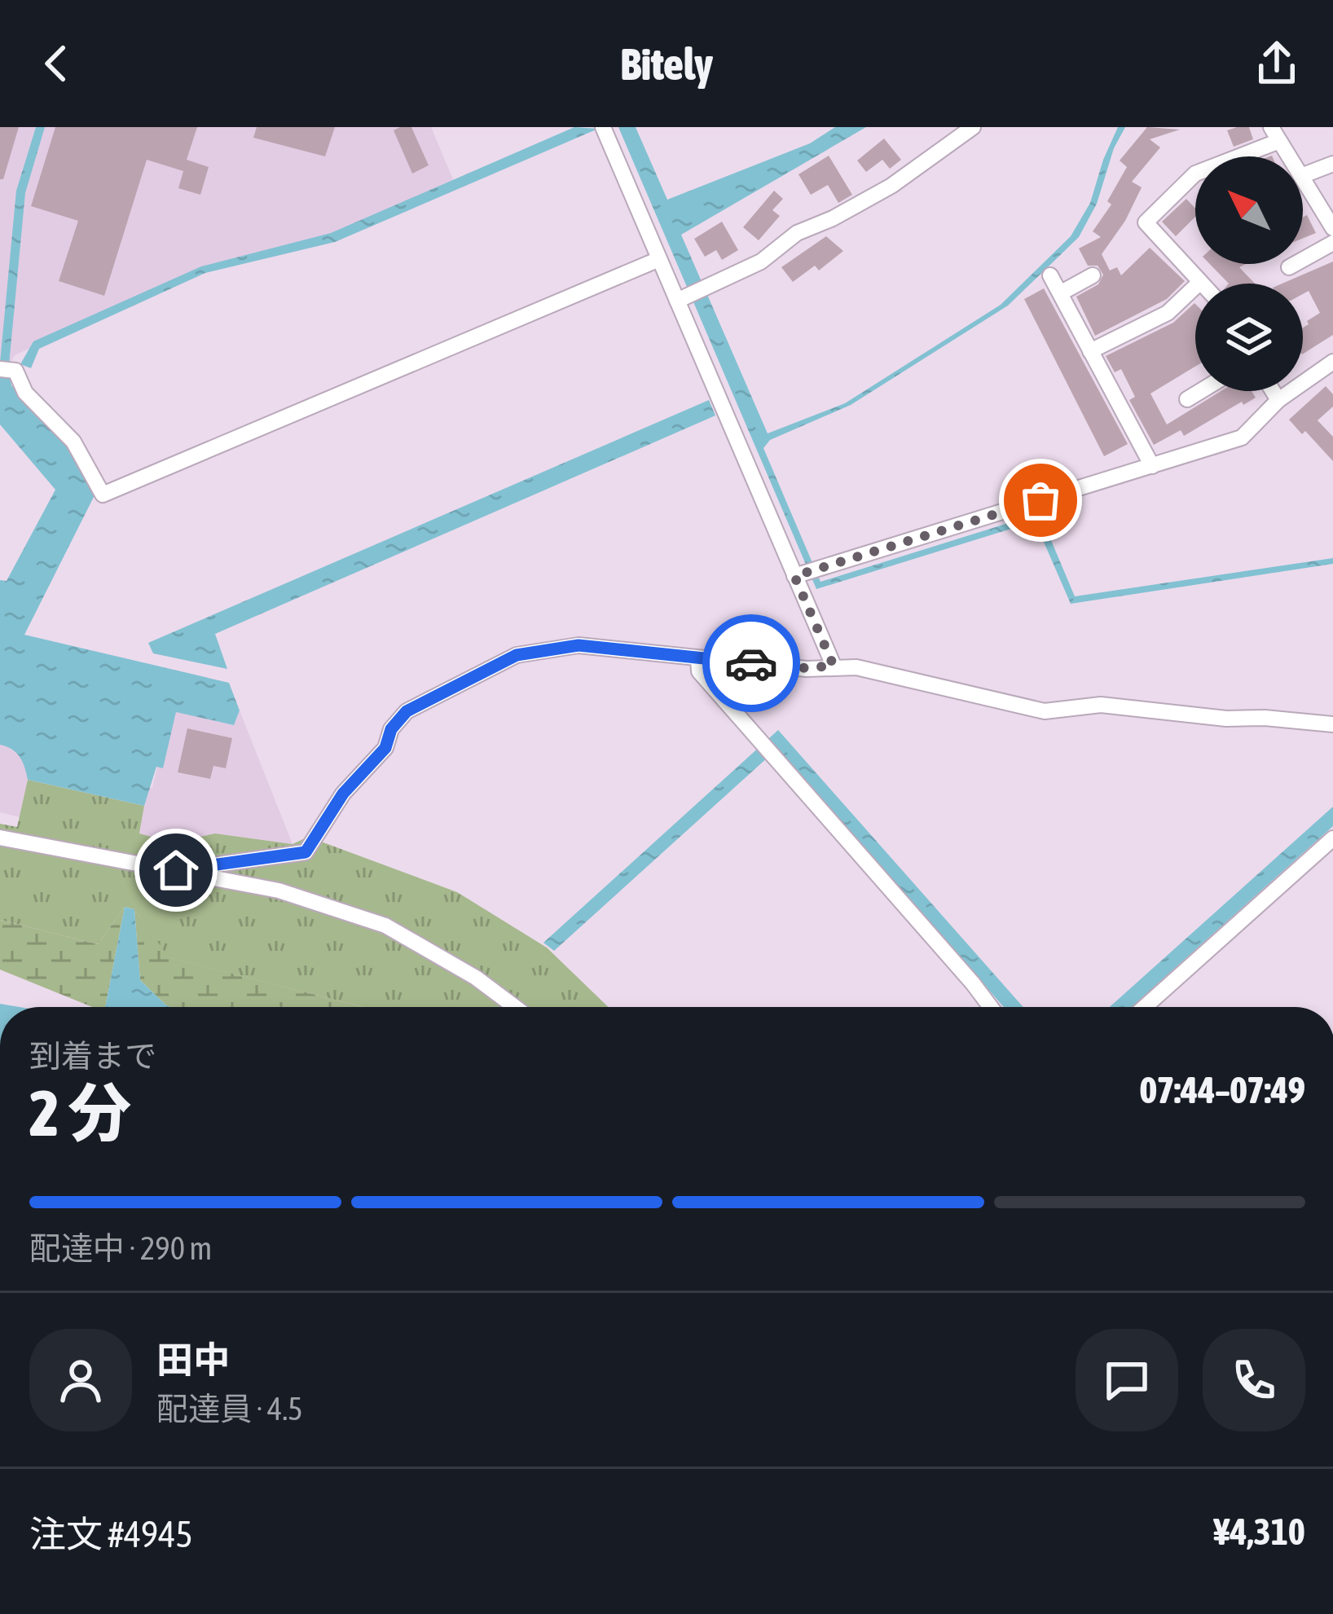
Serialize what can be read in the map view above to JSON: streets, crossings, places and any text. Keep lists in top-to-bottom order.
{
  "north": "top left",
  "page": {
    "header": "Bitely",
    "heading": ["2 分", "到着まで", "07:44–07:49"],
    "panel": [
      "田中",
      "配達員 · 4.5",
      "注文 #4945",
      "¥4,310"
    ],
    "bar": "配達中 · 290 m"
  }
}
